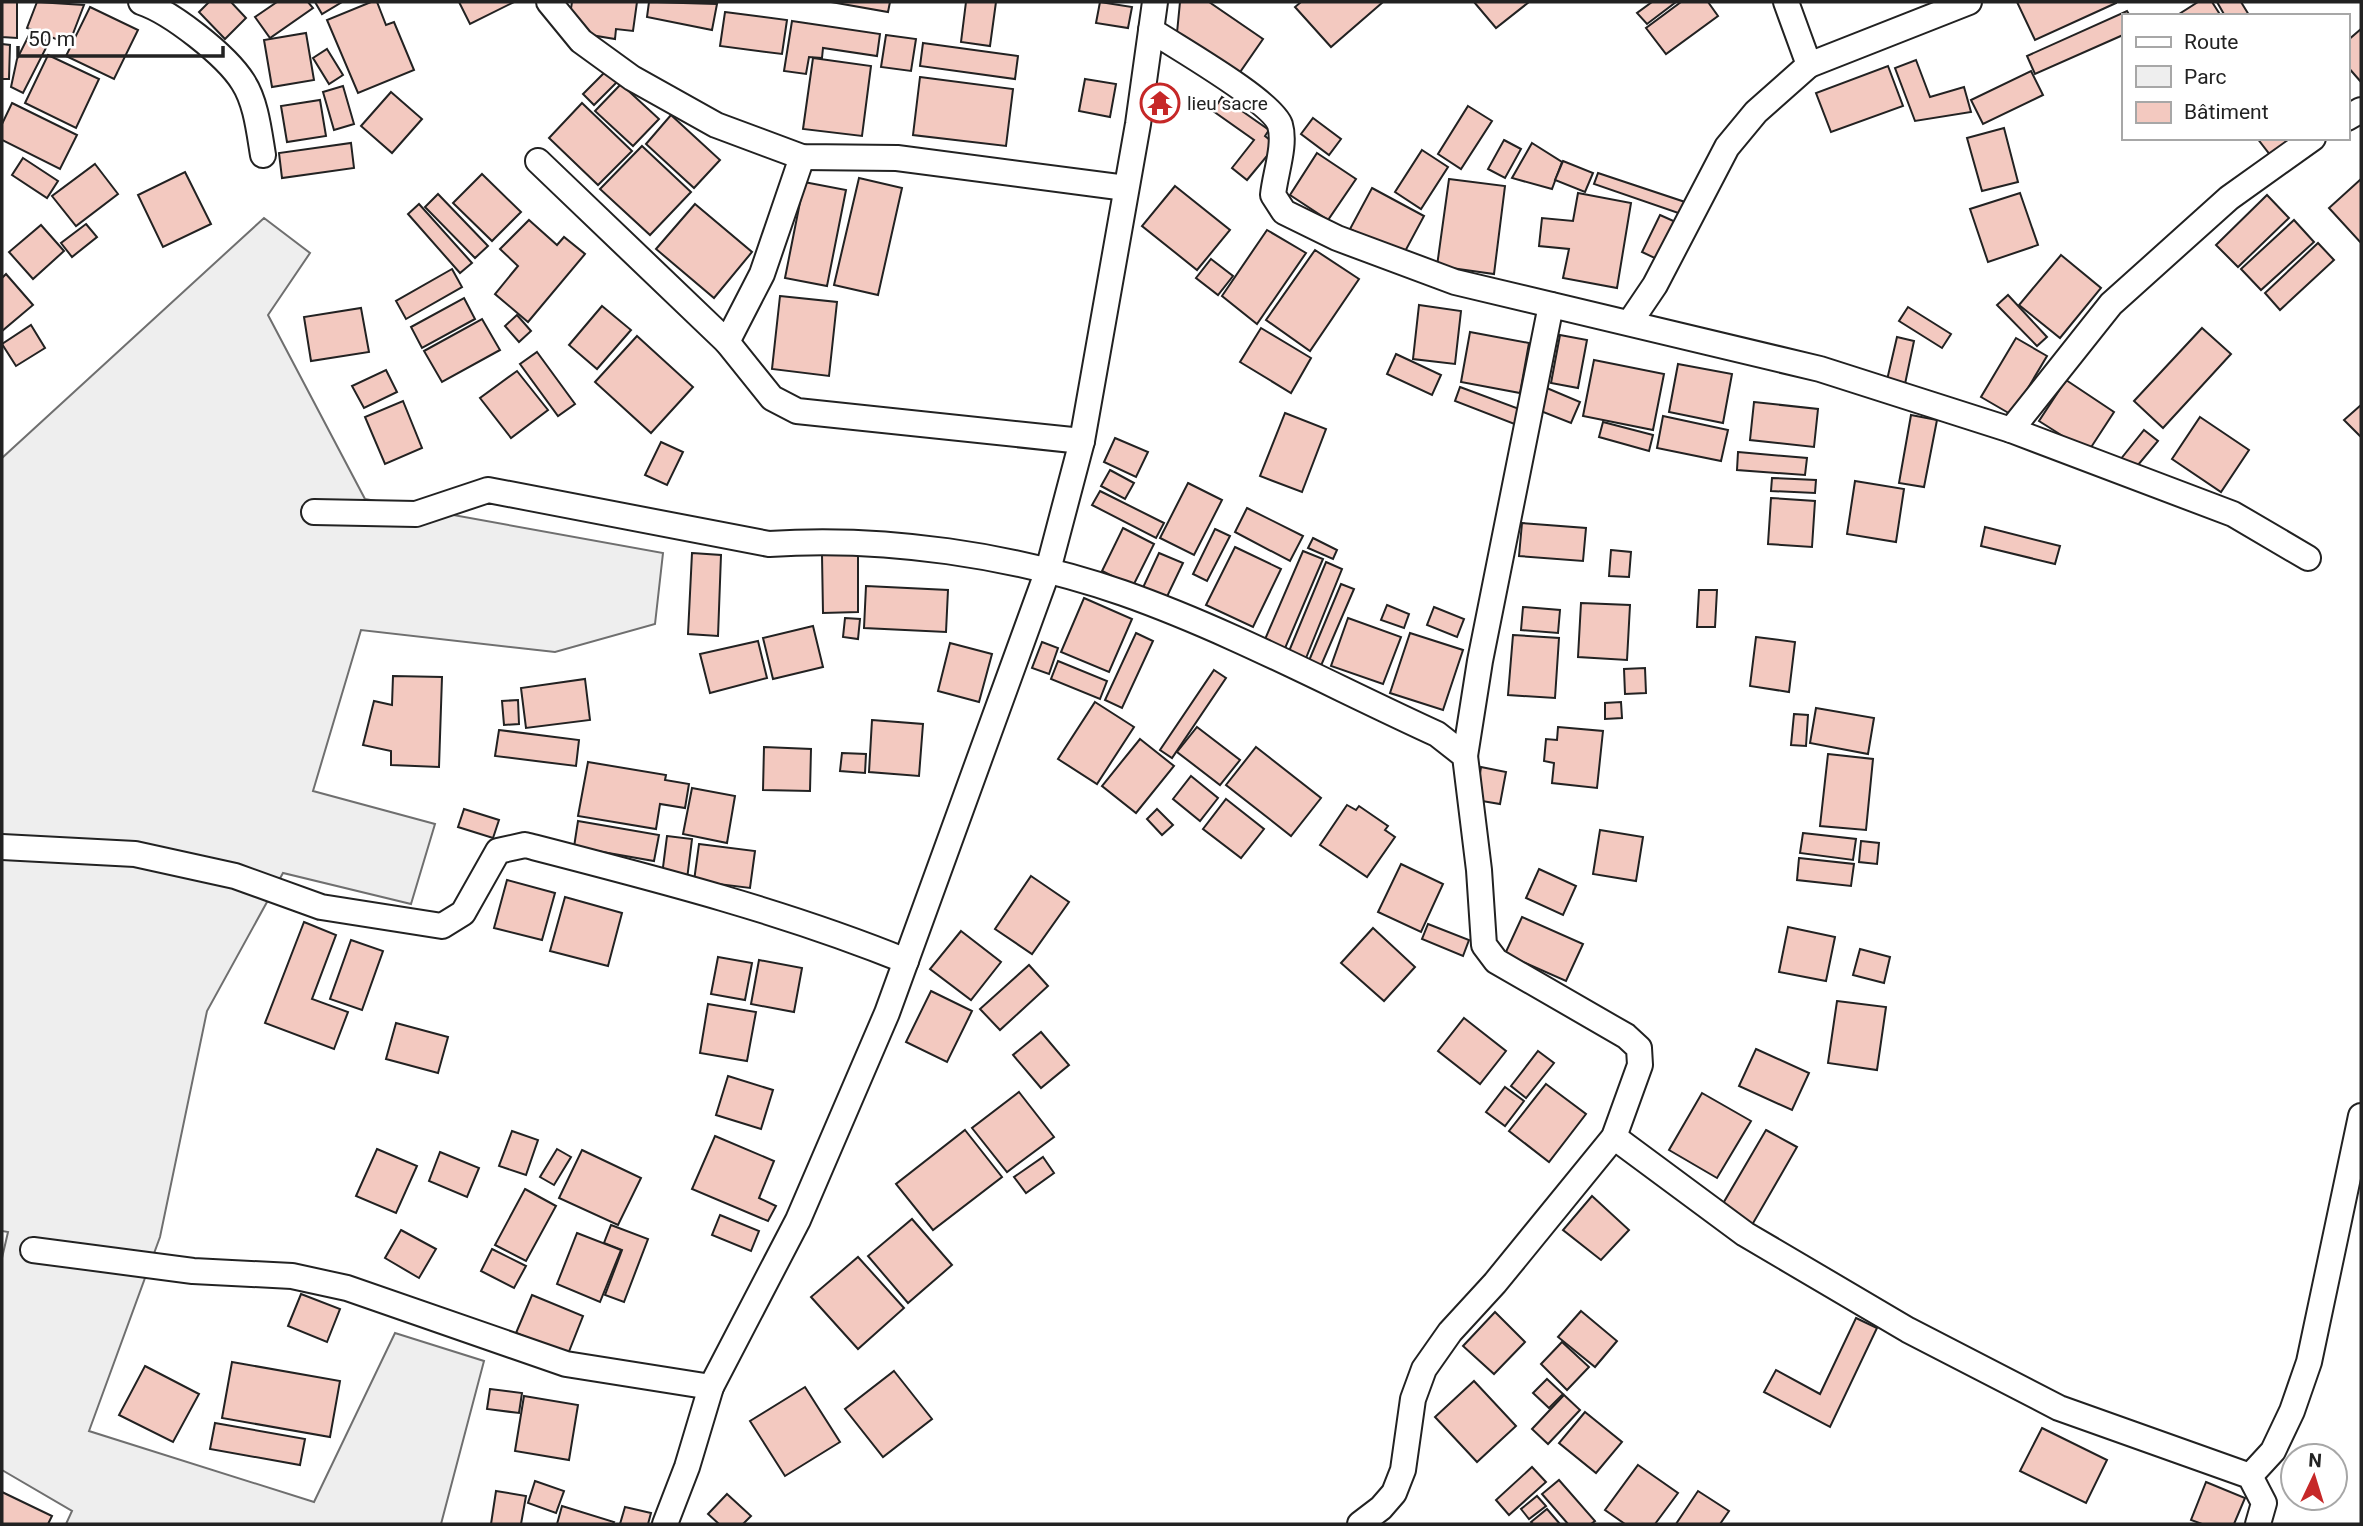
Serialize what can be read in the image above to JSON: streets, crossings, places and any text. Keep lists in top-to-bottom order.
{
  "places": {
    "temple": ["lieu sacre"]
  },
  "legend": ["Route", "Parc", "Bâtiment"],
  "scale_bar": "50 m",
  "north": "top"
}
